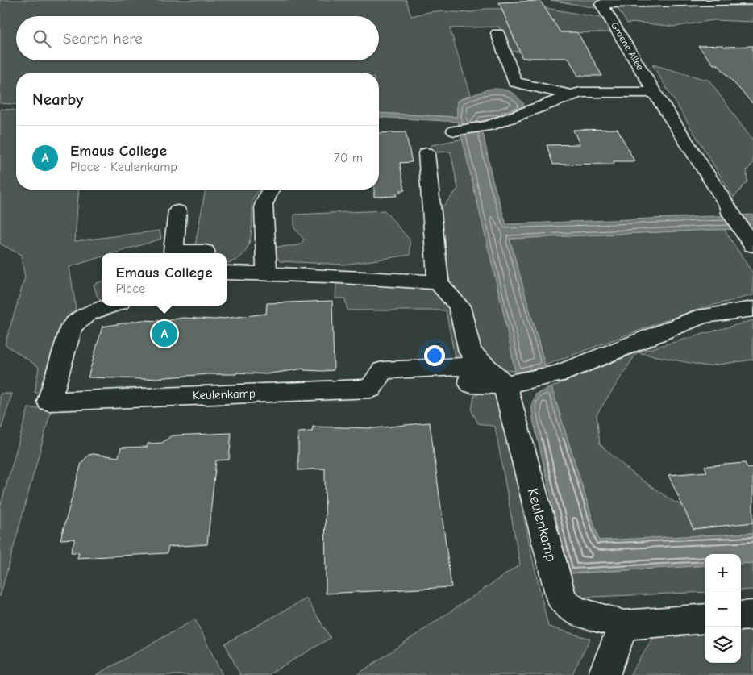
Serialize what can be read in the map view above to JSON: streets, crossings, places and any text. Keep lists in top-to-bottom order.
{
  "streets": {
    "street": ["Groene Allee", "Keulenkamp"]
  },
  "page": {
    "search": "Search here",
    "heading": "Nearby",
    "list": [
      {
        "mark": "A",
        "name": "Emaus College",
        "note": "Place · Keulenkamp",
        "value": "70 m"
      }
    ],
    "popup": ["Emaus College", "Place"],
    "pins": "A",
    "map_buttons": ["+", "−"]
  }
}
